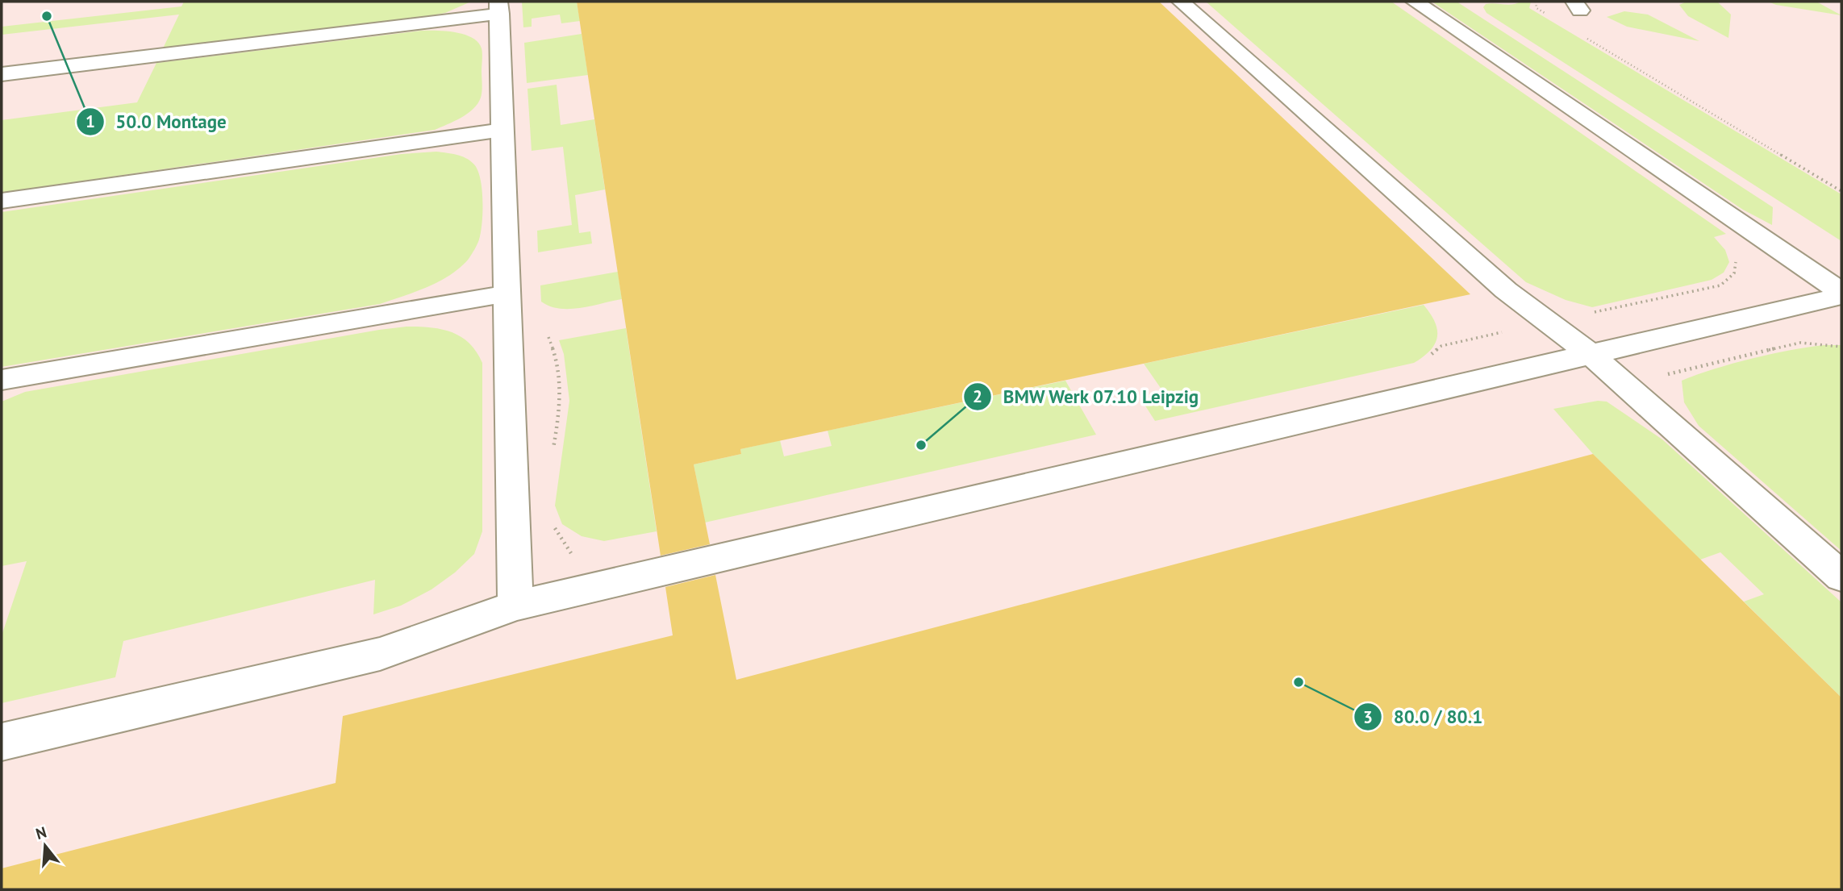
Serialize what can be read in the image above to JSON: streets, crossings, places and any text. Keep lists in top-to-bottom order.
{
  "places": ["50.0 Montage", "BMW Werk 07.10 Leipzig", "80.0 / 80.1"],
  "north": "top"
}
